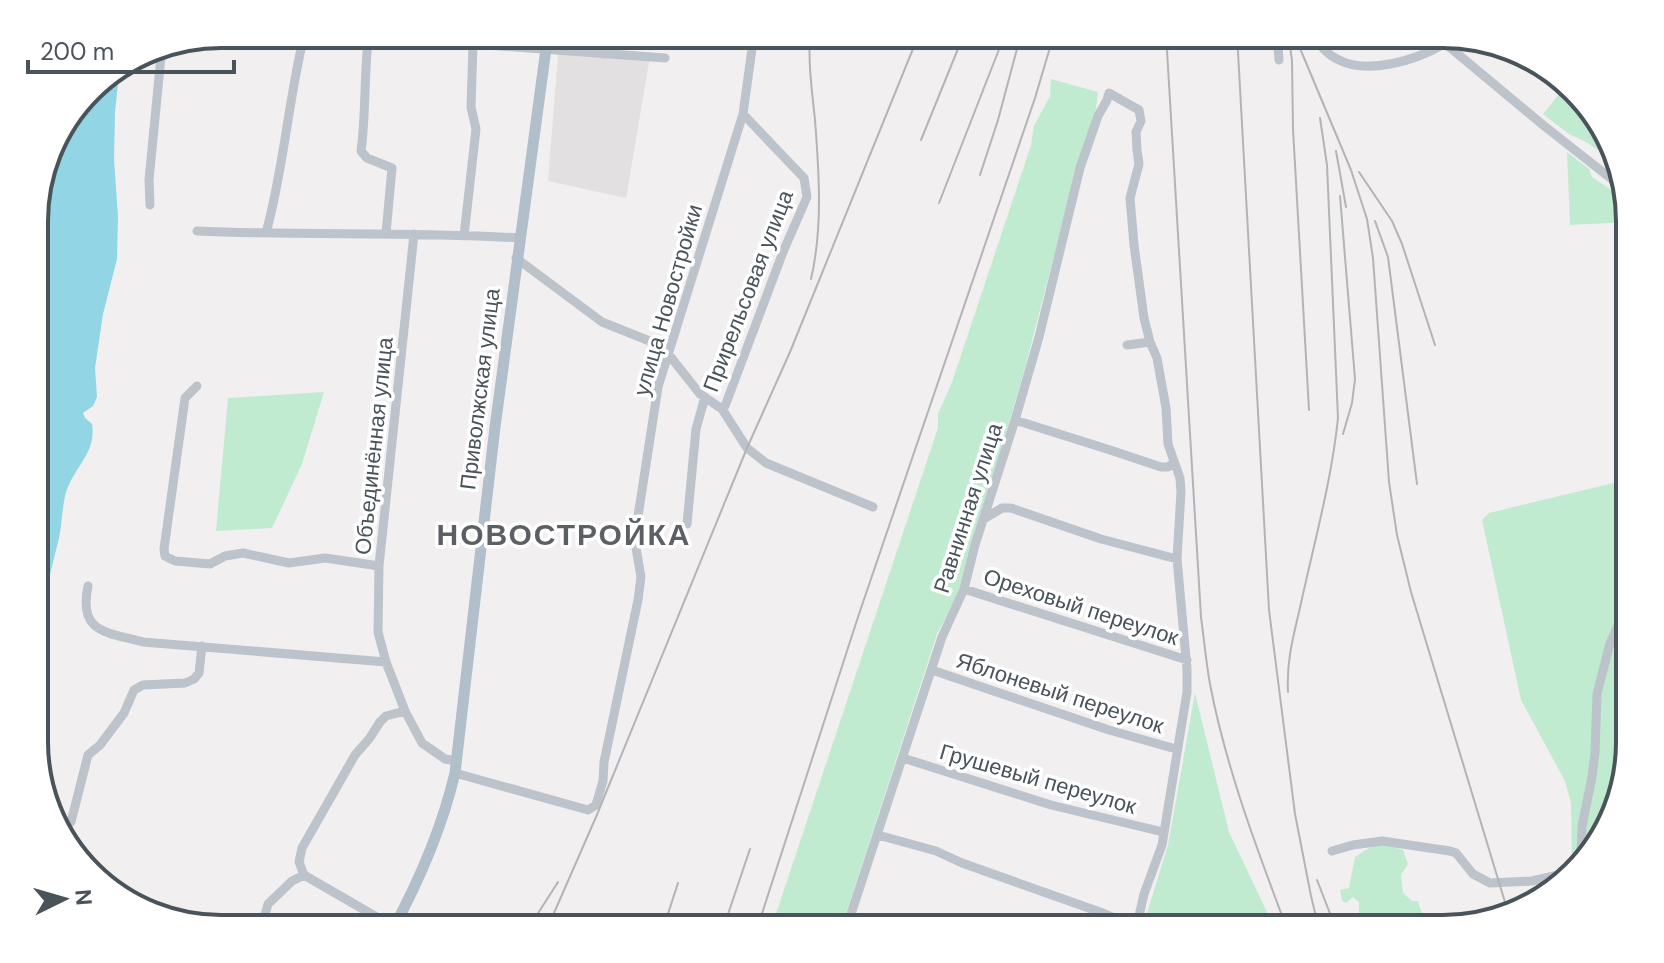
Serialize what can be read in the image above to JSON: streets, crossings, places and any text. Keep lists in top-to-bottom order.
{
  "streets": {
    "main road": ["Приволжская улица"],
    "street": [
      "Прирельсовая улица",
      "улица Новостройки",
      "Объединённая улица",
      "Равнинная улица",
      "Ореховый переулок",
      "Яблоневый переулок",
      "Грушевый переулок"
    ]
  },
  "crossings": [
    ["Прирельсовая улица", "улица Новостройки"],
    ["улица Новостройки", "Объединённая улица"],
    ["Приволжская улица", "Объединённая улица"],
    ["Равнинная улица", "Ореховый переулок"],
    ["Равнинная улица", "Яблоневый переулок"],
    ["Равнинная улица", "Грушевый переулок"]
  ],
  "districts": ["НОВОСТРОЙКА"],
  "scale_bar": "200 m",
  "north": "right"
}
